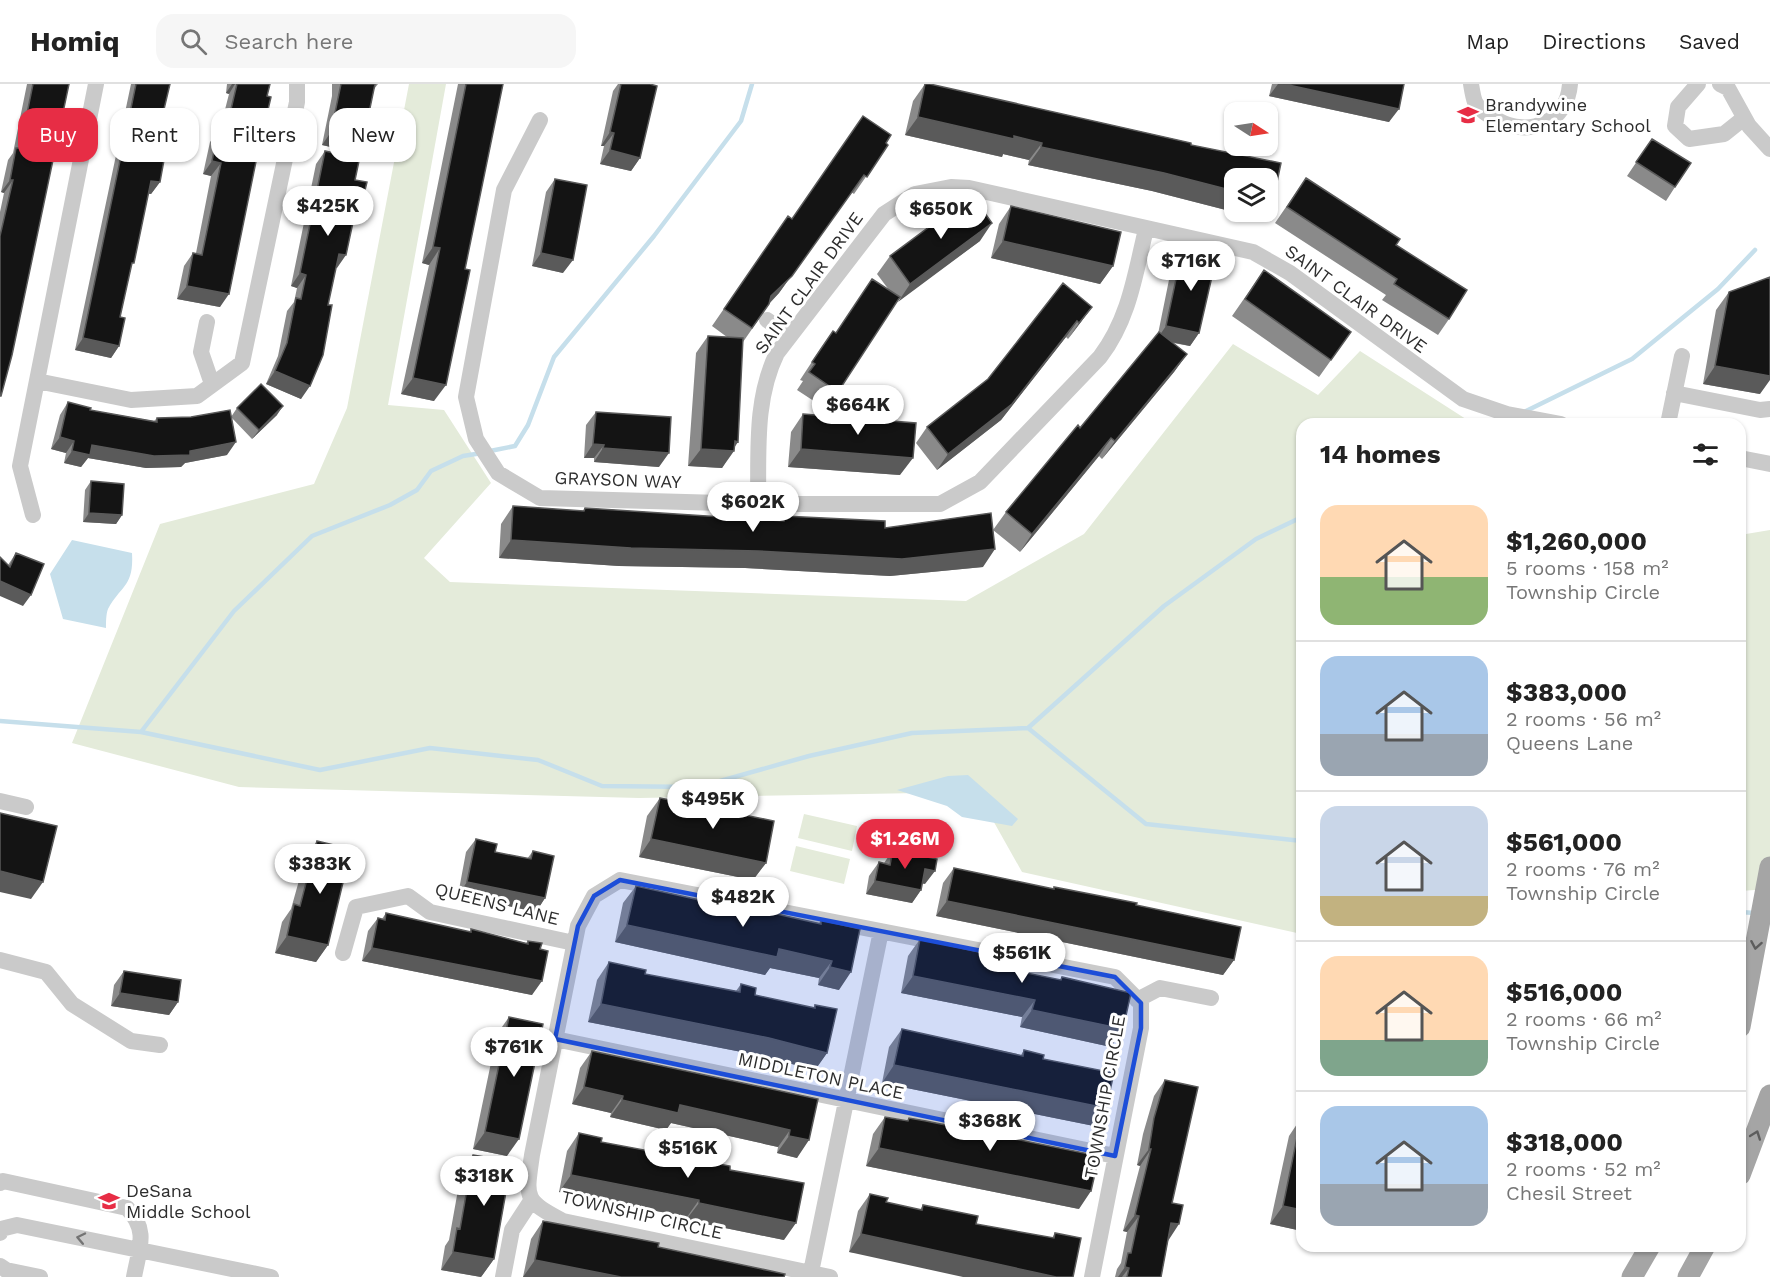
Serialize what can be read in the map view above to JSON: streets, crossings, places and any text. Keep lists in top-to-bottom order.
{
  "streets": {
    "street": [
      "SAINT CLAIR DRIVE",
      "GRAYSON WAY",
      "QUEENS LANE",
      "MIDDLETON PLACE",
      "TOWNSHIP CIRCLE"
    ]
  },
  "crossings": [
    ["SAINT CLAIR DRIVE", "GRAYSON WAY"],
    ["QUEENS LANE", "TOWNSHIP CIRCLE"],
    ["MIDDLETON PLACE", "TOWNSHIP CIRCLE"]
  ],
  "places": {
    "school or university": ["Brandywine Elementary School", "DeSana Middle School"]
  },
  "north": "right",
  "page": {
    "header": "Homiq",
    "search": "Search here",
    "nav": ["Map", "Directions", "Saved"],
    "chip": [
      "Buy",
      "Rent",
      "Filters",
      "New"
    ],
    "price": [
      "$425K",
      "$650K",
      "$716K",
      "$664K",
      "$602K",
      "$495K",
      "$1.26M",
      "$383K",
      "$482K",
      "$561K",
      "$761K",
      "$368K",
      "$516K",
      "$318K"
    ],
    "heading": "14 homes",
    "list": [
      {
        "name": "$1,260,000",
        "note": "5 rooms · 158 m² · Township Circle"
      },
      {
        "name": "$383,000",
        "note": "2 rooms · 56 m² · Queens Lane"
      },
      {
        "name": "$561,000",
        "note": "2 rooms · 76 m² · Township Circle"
      },
      {
        "name": "$516,000",
        "note": "2 rooms · 66 m² · Township Circle"
      },
      {
        "name": "$318,000",
        "note": "2 rooms · 52 m² · Chesil Street"
      }
    ]
  }
}
